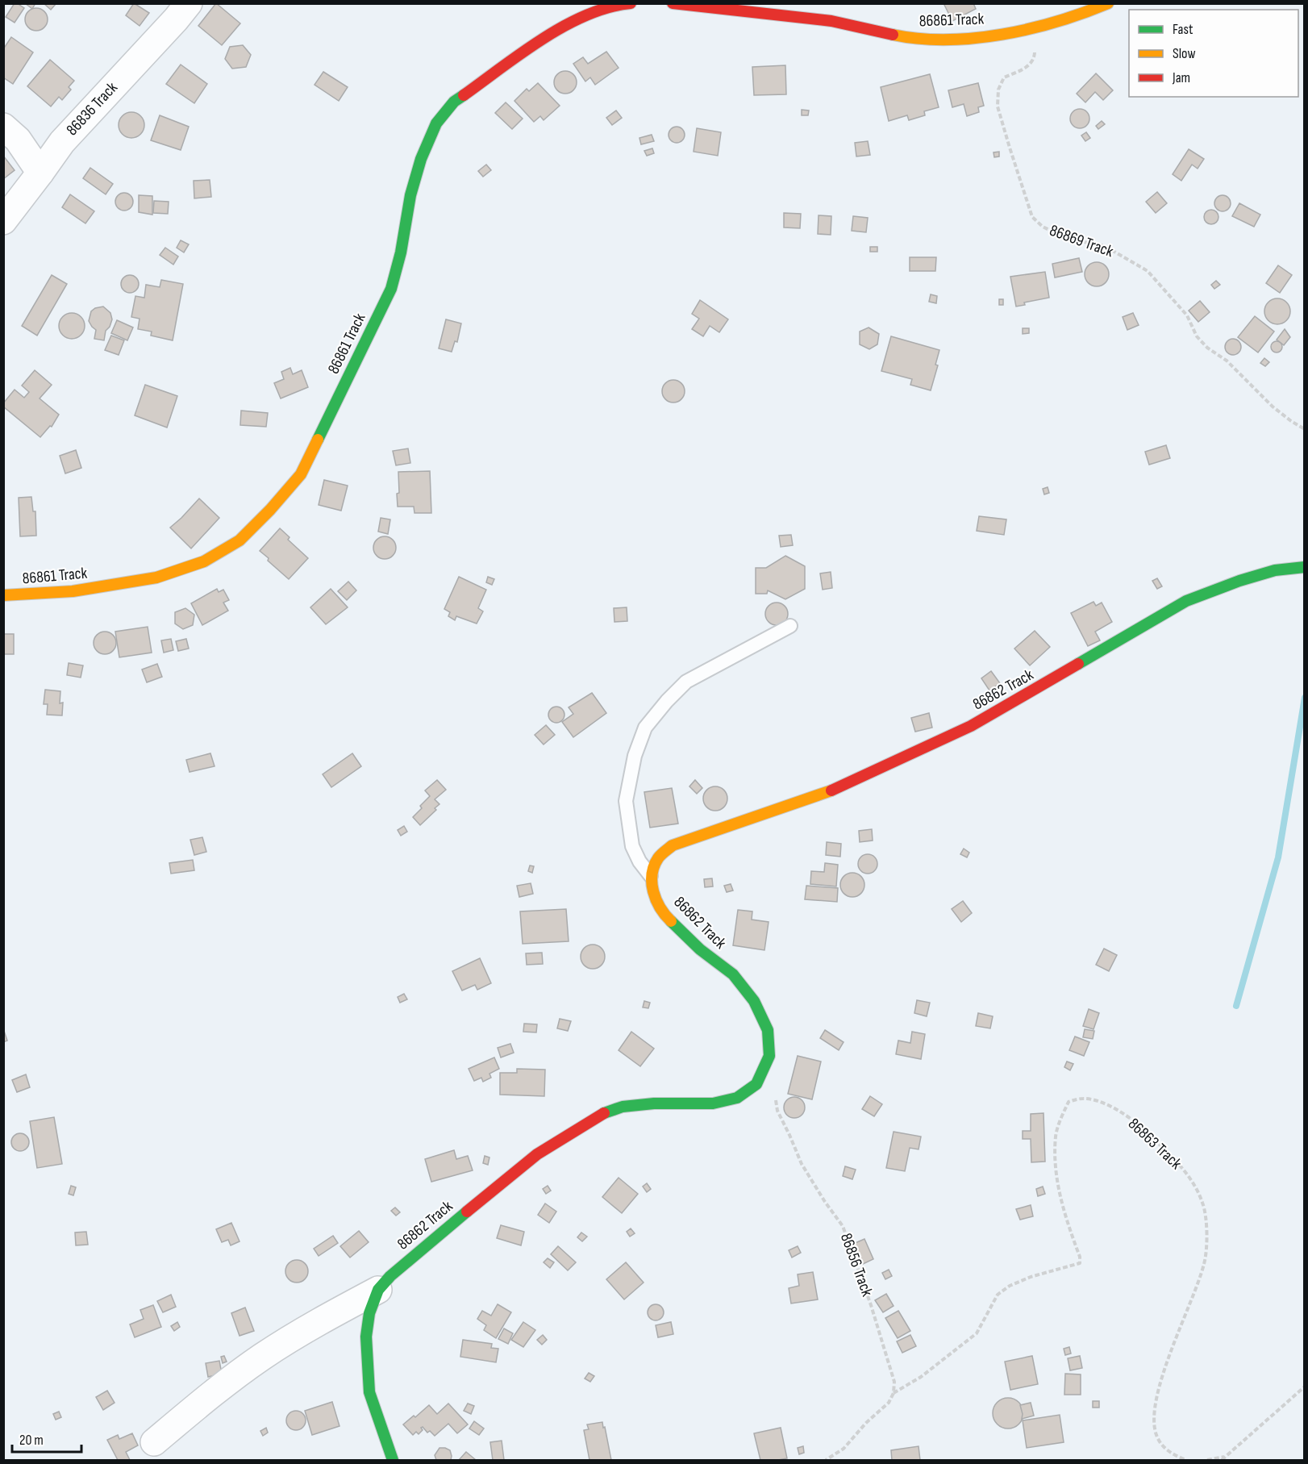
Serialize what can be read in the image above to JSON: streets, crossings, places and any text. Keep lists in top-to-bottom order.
{
  "streets": {
    "street": ["86861 Track", "86836 Track", "86862 Track"],
    "path": ["86869 Track", "86863 Track", "86856 Track"]
  },
  "crossings": [
    ["86861 Track", "86869 Track"],
    ["86863 Track", "86856 Track"]
  ],
  "legend": ["Fast", "Slow", "Jam"],
  "scale_bar": "20 m"
}
